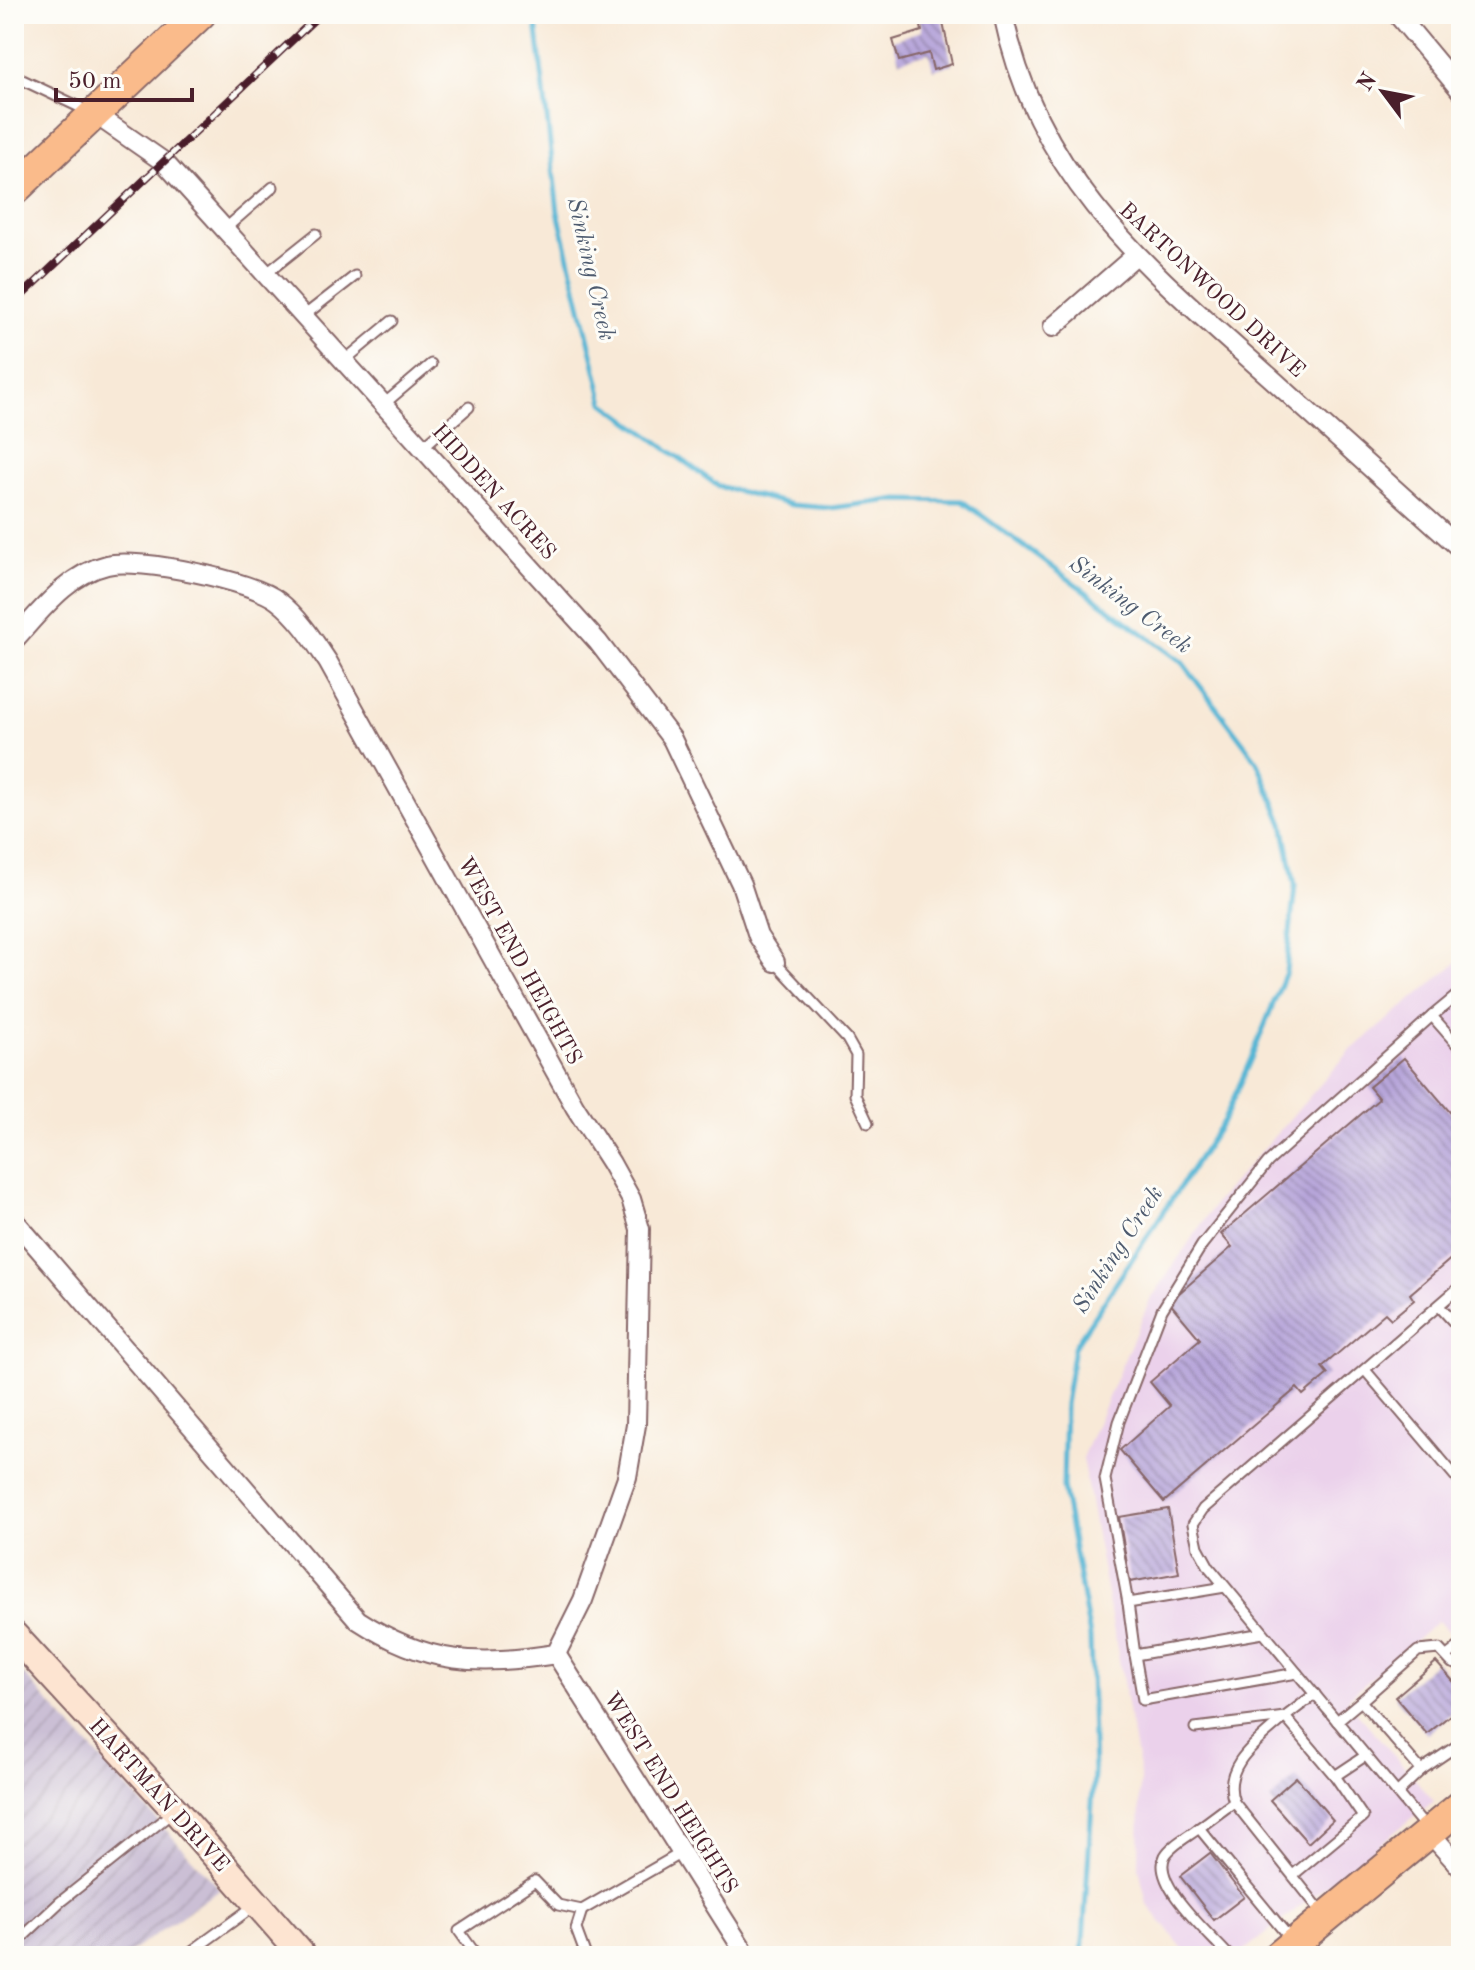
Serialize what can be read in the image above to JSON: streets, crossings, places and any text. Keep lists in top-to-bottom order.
{
  "streets": {
    "main road": ["HARTMAN DRIVE"],
    "street": ["BARTONWOOD DRIVE", "HIDDEN ACRES", "WEST END HEIGHTS"]
  },
  "water": ["Sinking Creek"],
  "scale_bar": "50 m",
  "north": "top left"
}
